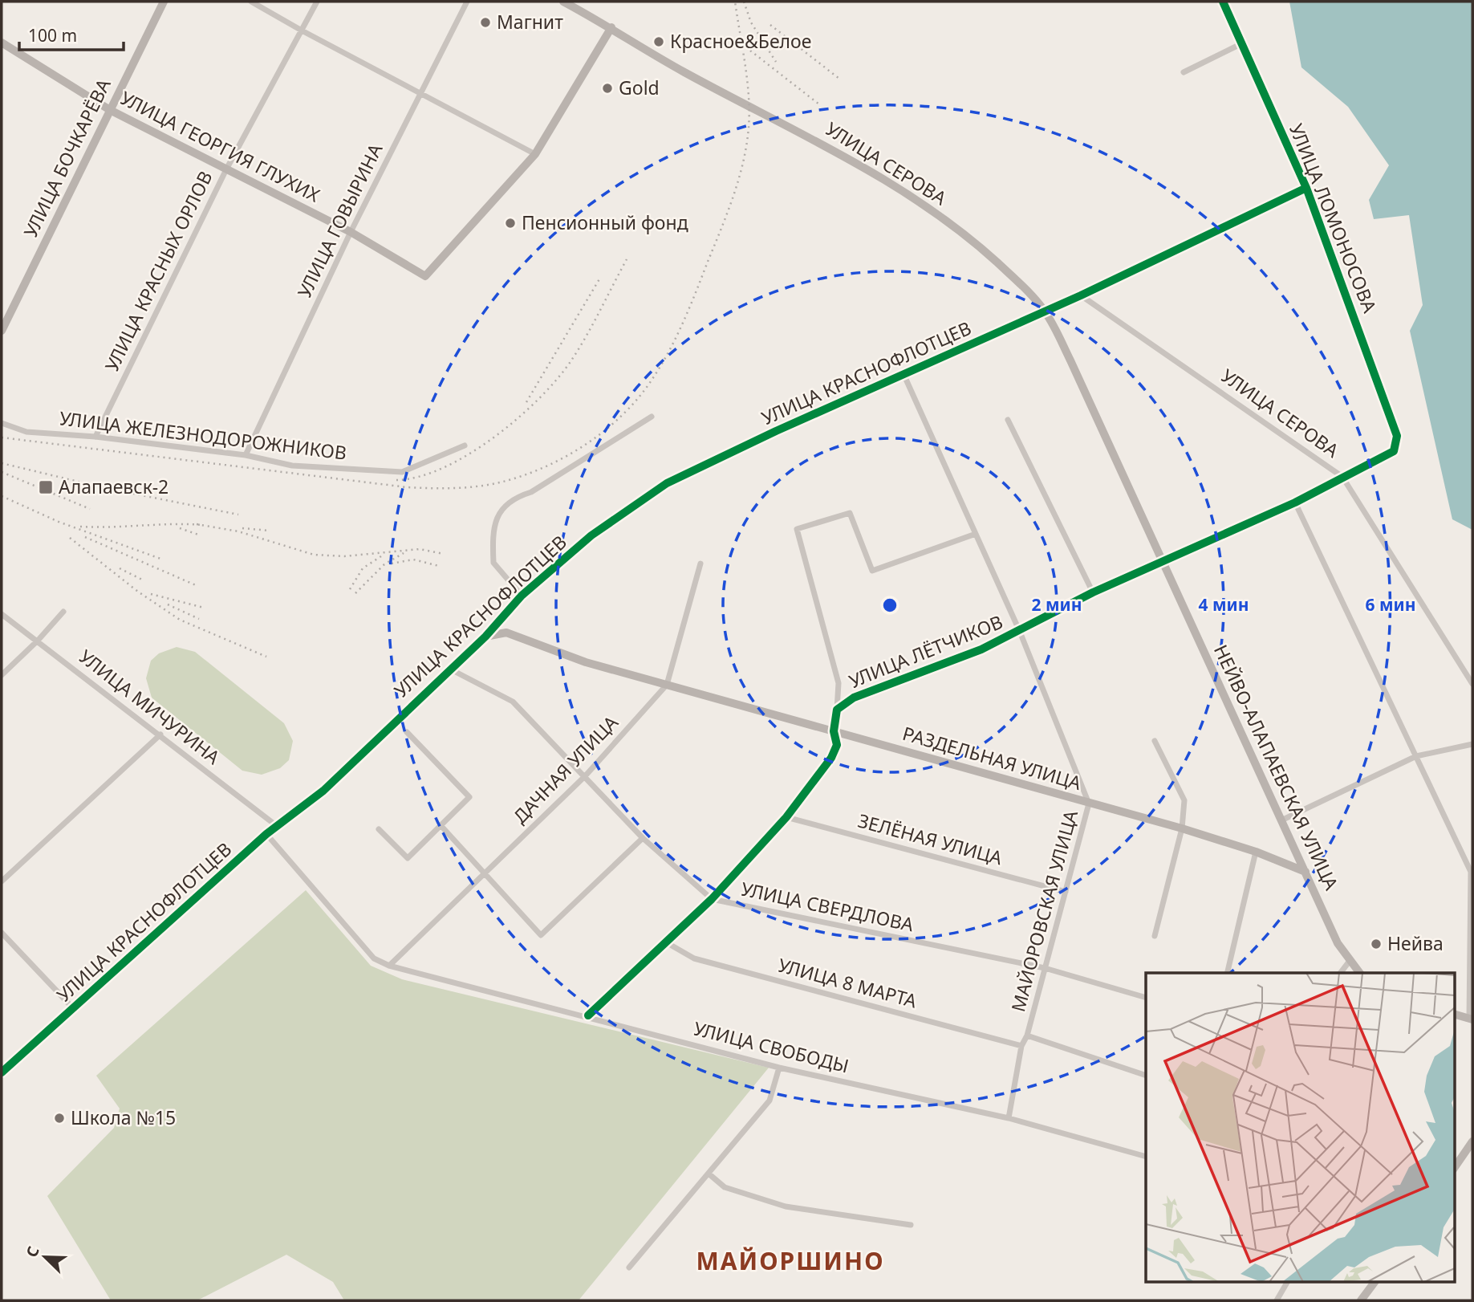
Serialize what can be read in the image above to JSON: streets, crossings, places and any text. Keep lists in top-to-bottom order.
{
  "streets": {
    "street": [
      "УЛИЦА ГЕОРГИЯ ГЛУХИХ",
      "УЛИЦА БОЧКАРЁВА",
      "УЛИЦА СЕРОВА",
      "УЛИЦА ЛОМОНОСОВА",
      "УЛИЦА ГОВЫРИНА",
      "УЛИЦА КРАСНЫХ ОРЛОВ",
      "УЛИЦА КРАСНОФЛОТЦЕВ",
      "УЛИЦА ЖЕЛЕЗНОДОРОЖНИКОВ",
      "УЛИЦА ЛЁТЧИКОВ",
      "УЛИЦА МИЧУРИНА",
      "РАЗДЕЛЬНАЯ УЛИЦА",
      "НЕЙВО-АЛАПАЕВСКАЯ УЛИЦА",
      "ДАЧНАЯ УЛИЦА",
      "ЗЕЛЁНАЯ УЛИЦА",
      "УЛИЦА СВЕРДЛОВА",
      "МАЙОРОВСКАЯ УЛИЦА",
      "УЛИЦА 8 МАРТА",
      "УЛИЦА СВОБОДЫ"
    ]
  },
  "crossings": [
    ["УЛИЦА ГЕОРГИЯ ГЛУХИХ", "УЛИЦА БОЧКАРЁВА"],
    ["УЛИЦА ГЕОРГИЯ ГЛУХИХ", "УЛИЦА ГОВЫРИНА"],
    ["УЛИЦА ГЕОРГИЯ ГЛУХИХ", "УЛИЦА КРАСНЫХ ОРЛОВ"],
    ["УЛИЦА СЕРОВА", "УЛИЦА КРАСНОФЛОТЦЕВ"],
    ["УЛИЦА СЕРОВА", "УЛИЦА ЛЁТЧИКОВ"],
    ["УЛИЦА СЕРОВА", "НЕЙВО-АЛАПАЕВСКАЯ УЛИЦА"],
    ["УЛИЦА ЛОМОНОСОВА", "УЛИЦА КРАСНОФЛОТЦЕВ"],
    ["УЛИЦА ЛОМОНОСОВА", "УЛИЦА ЛЁТЧИКОВ"],
    ["УЛИЦА ГОВЫРИНА", "УЛИЦА ЖЕЛЕЗНОДОРОЖНИКОВ"],
    ["УЛИЦА КРАСНЫХ ОРЛОВ", "УЛИЦА ЖЕЛЕЗНОДОРОЖНИКОВ"],
    ["УЛИЦА КРАСНОФЛОТЦЕВ", "УЛИЦА МИЧУРИНА"],
    ["УЛИЦА КРАСНОФЛОТЦЕВ", "РАЗДЕЛЬНАЯ УЛИЦА"],
    ["УЛИЦА КРАСНОФЛОТЦЕВ", "НЕЙВО-АЛАПАЕВСКАЯ УЛИЦА"],
    ["УЛИЦА КРАСНОФЛОТЦЕВ", "УЛИЦА СВЕРДЛОВА"],
    ["УЛИЦА КРАСНОФЛОТЦЕВ", "МАЙОРОВСКАЯ УЛИЦА"],
    ["УЛИЦА ЛЁТЧИКОВ", "РАЗДЕЛЬНАЯ УЛИЦА"],
    ["УЛИЦА ЛЁТЧИКОВ", "НЕЙВО-АЛАПАЕВСКАЯ УЛИЦА"],
    ["УЛИЦА ЛЁТЧИКОВ", "ЗЕЛЁНАЯ УЛИЦА"],
    ["УЛИЦА ЛЁТЧИКОВ", "УЛИЦА СВЕРДЛОВА"],
    ["УЛИЦА ЛЁТЧИКОВ", "МАЙОРОВСКАЯ УЛИЦА"],
    ["УЛИЦА ЛЁТЧИКОВ", "УЛИЦА 8 МАРТА"],
    ["УЛИЦА ЛЁТЧИКОВ", "УЛИЦА СВОБОДЫ"],
    ["РАЗДЕЛЬНАЯ УЛИЦА", "НЕЙВО-АЛАПАЕВСКАЯ УЛИЦА"],
    ["РАЗДЕЛЬНАЯ УЛИЦА", "ДАЧНАЯ УЛИЦА"],
    ["РАЗДЕЛЬНАЯ УЛИЦА", "МАЙОРОВСКАЯ УЛИЦА"],
    ["ДАЧНАЯ УЛИЦА", "УЛИЦА СВЕРДЛОВА"],
    ["ДАЧНАЯ УЛИЦА", "УЛИЦА СВОБОДЫ"],
    ["ЗЕЛЁНАЯ УЛИЦА", "МАЙОРОВСКАЯ УЛИЦА"],
    ["УЛИЦА СВЕРДЛОВА", "МАЙОРОВСКАЯ УЛИЦА"],
    ["МАЙОРОВСКАЯ УЛИЦА", "УЛИЦА 8 МАРТА"],
    ["МАЙОРОВСКАЯ УЛИЦА", "УЛИЦА СВОБОДЫ"]
  ],
  "districts": ["МАЙОРШИНО"],
  "places": {
    "other": [
      "Магнит",
      "Красное&Белое",
      "Gold",
      "Пенсионный фонд",
      "Нейва",
      "Школа №15"
    ],
    "transit": ["Алапаевск-2"]
  },
  "scale_bar": "100 m",
  "north": "top left",
  "rings": ["2 мин", "4 мин", "6 мин"]
}
